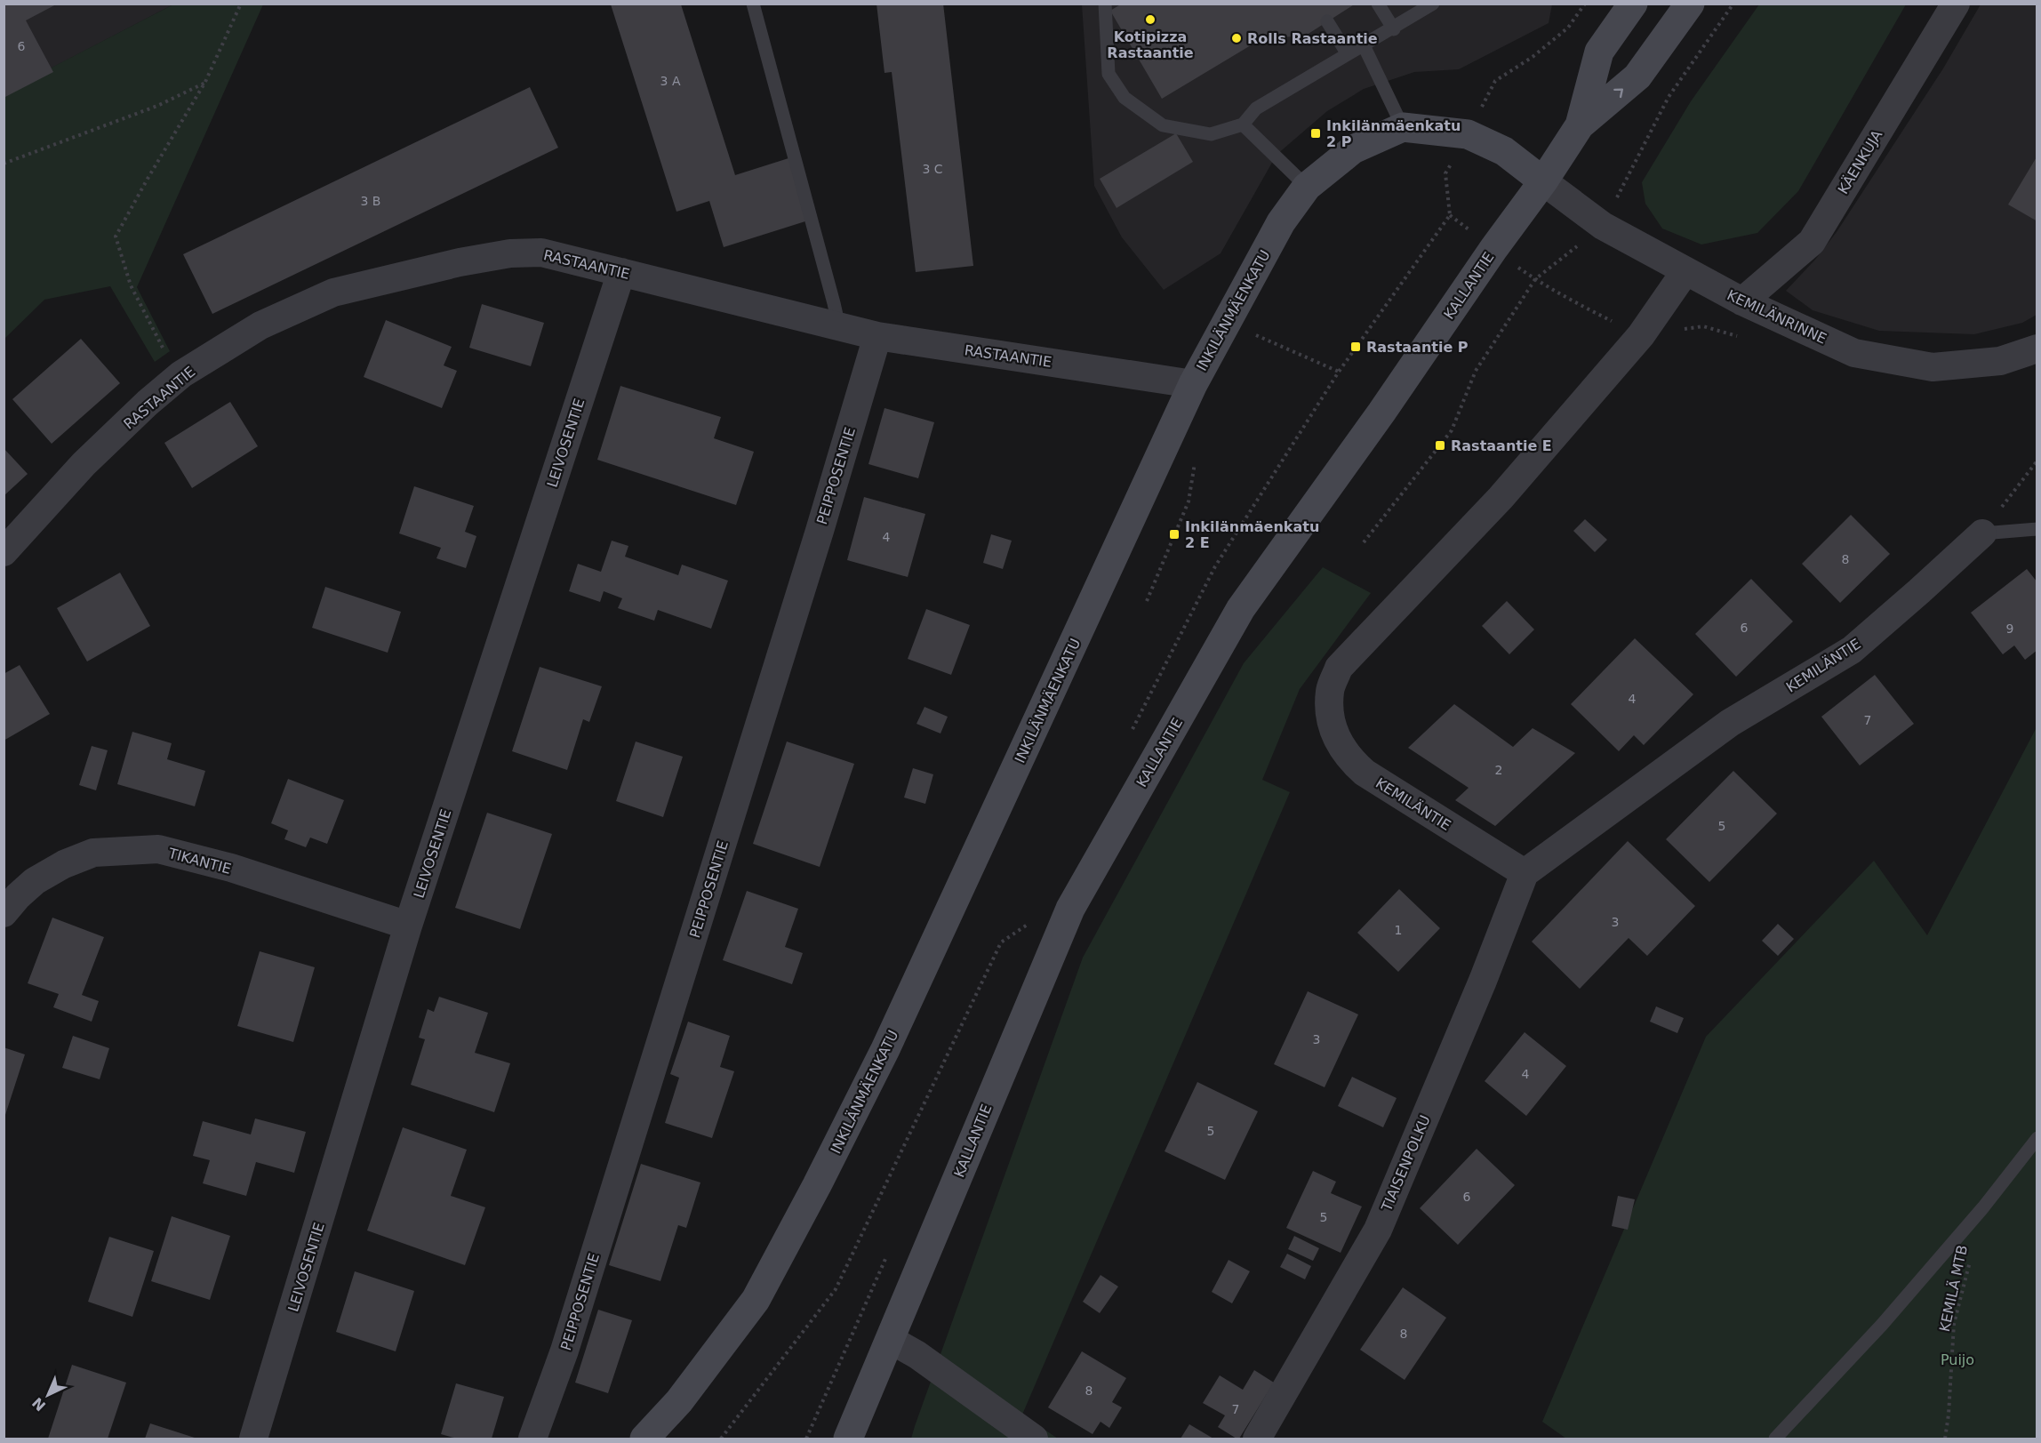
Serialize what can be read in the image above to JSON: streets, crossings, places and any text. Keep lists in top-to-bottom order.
{
  "streets": {
    "main road": ["KALLANTIE", "INKILÄNMÄENKATU"],
    "street": [
      "KÄENKUJA",
      "RASTAANTIE",
      "KEMILÄNRINNE",
      "LEIVOSENTIE",
      "PEIPPOSENTIE",
      "KEMILÄNTIE",
      "TIKANTIE",
      "TIAISENPOLKU"
    ],
    "path": ["KEMILÄ MTB"]
  },
  "crossings": [
    ["KÄENKUJA", "KEMILÄNRINNE"],
    ["RASTAANTIE", "INKILÄNMÄENKATU"],
    ["RASTAANTIE", "LEIVOSENTIE"],
    ["RASTAANTIE", "PEIPPOSENTIE"],
    ["KALLANTIE", "KEMILÄNRINNE"],
    ["KEMILÄNRINNE", "KEMILÄNTIE"],
    ["LEIVOSENTIE", "TIKANTIE"],
    ["KEMILÄNTIE", "TIAISENPOLKU"]
  ],
  "parks": ["Puijo"],
  "places": {
    "other": ["Kotipizza Rastaantie", "Rolls Rastaantie"],
    "transit": [
      "Inkilänmäenkatu 2 P",
      "Rastaantie P",
      "Rastaantie E",
      "Inkilänmäenkatu 2 E"
    ]
  },
  "house_numbers": [
    "6",
    "3 A",
    "3 C",
    "3 B",
    "4",
    "8",
    "6",
    "9",
    "4",
    "7",
    "2",
    "5",
    "3",
    "1",
    "3",
    "4",
    "5",
    "6",
    "5",
    "8",
    "8",
    "7"
  ],
  "north": "bottom left"
}
